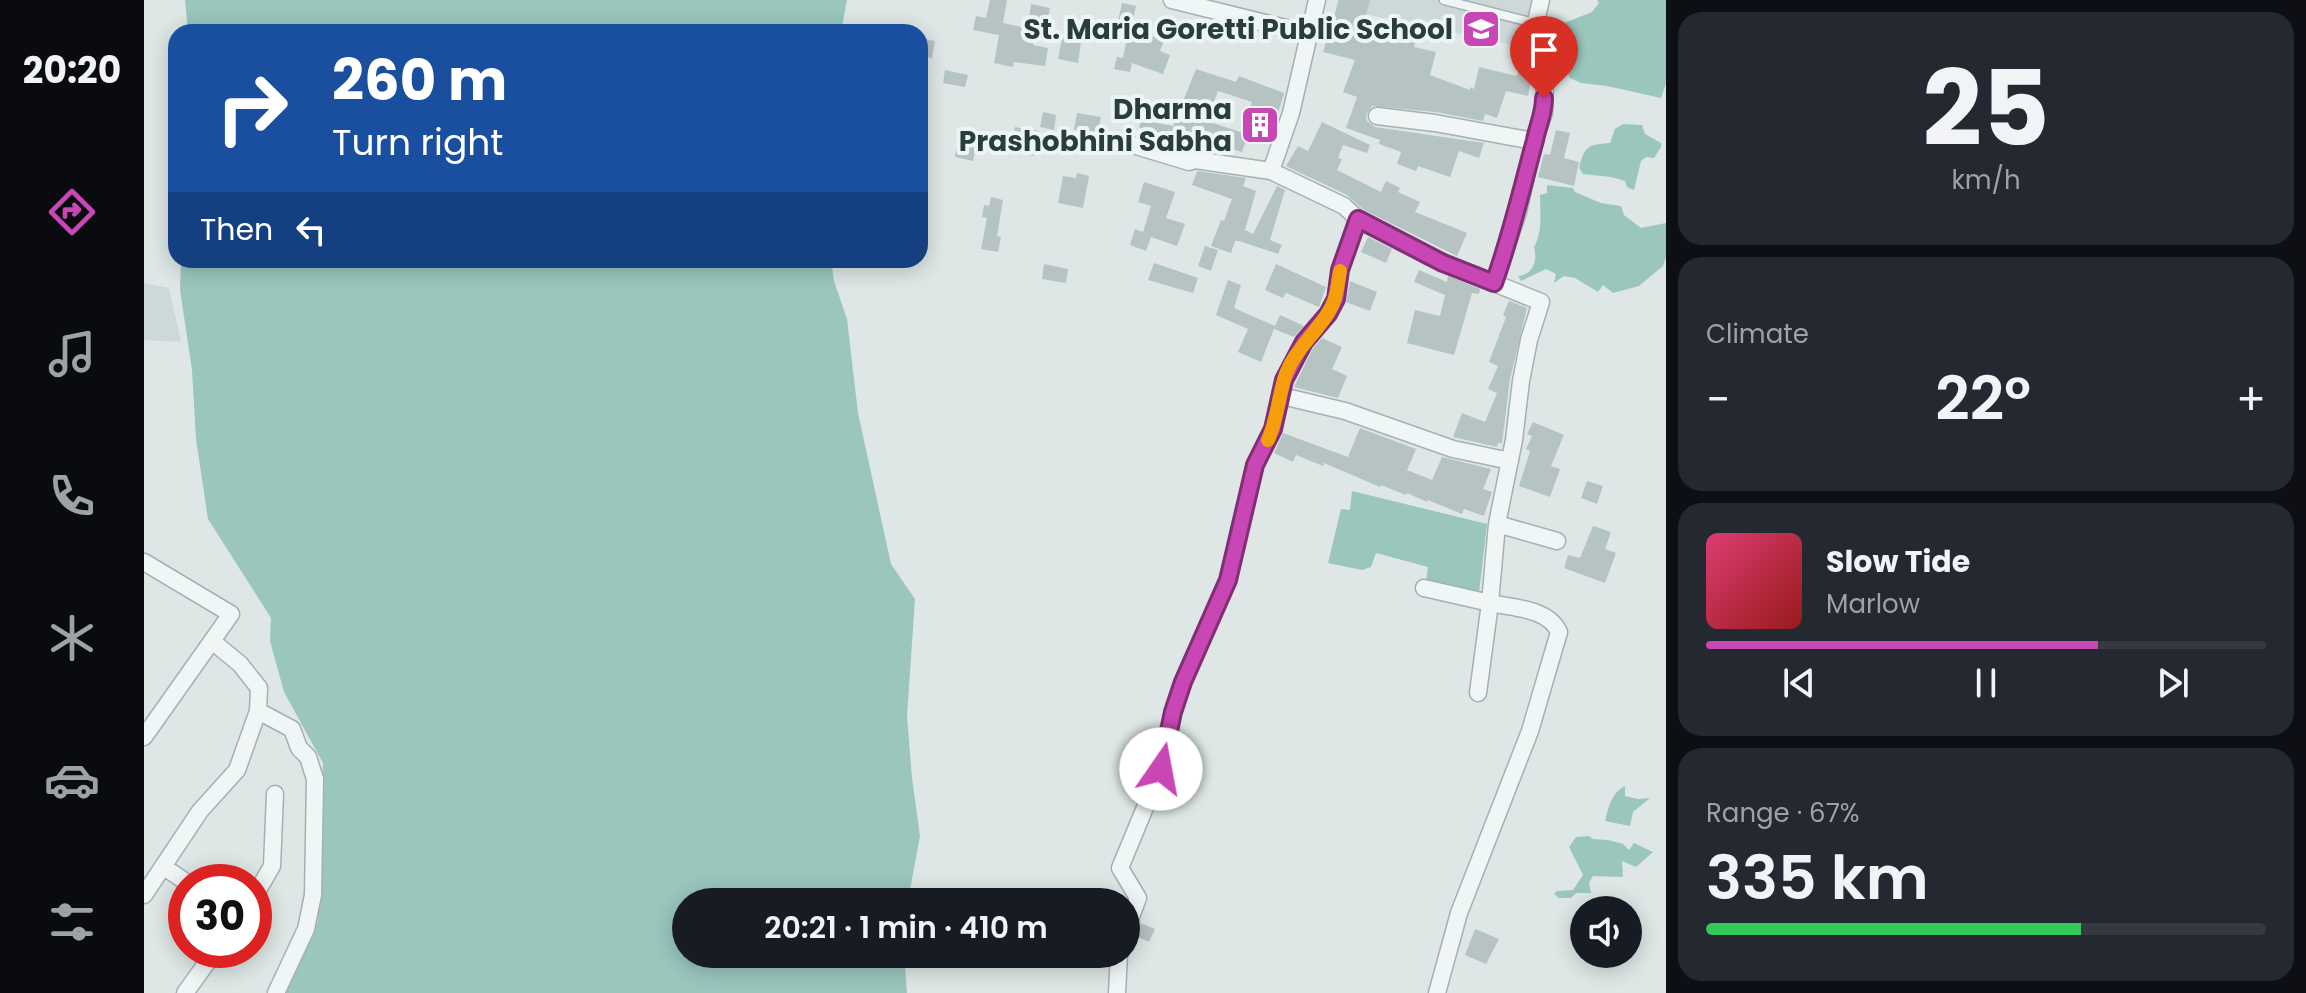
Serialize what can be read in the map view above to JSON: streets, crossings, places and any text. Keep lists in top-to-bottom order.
{
  "places": {
    "school or university": ["St. Maria Goretti Public School"],
    "building": ["Dharma Prashobhini Sabha"]
  },
  "page": {
    "tabs": "20:20",
    "tile": [
      ["25", "km/h"],
      "Climate",
      ["Range · 67%", "335 km"]
    ],
    "turn": ["260 m", "Turn right"],
    "then": "Then",
    "heat": ["−", "22°", "+"],
    "song": ["Slow Tide", "Marlow"],
    "limit": "30",
    "trip": "20:21 · 1 min · 410 m"
  }
}
